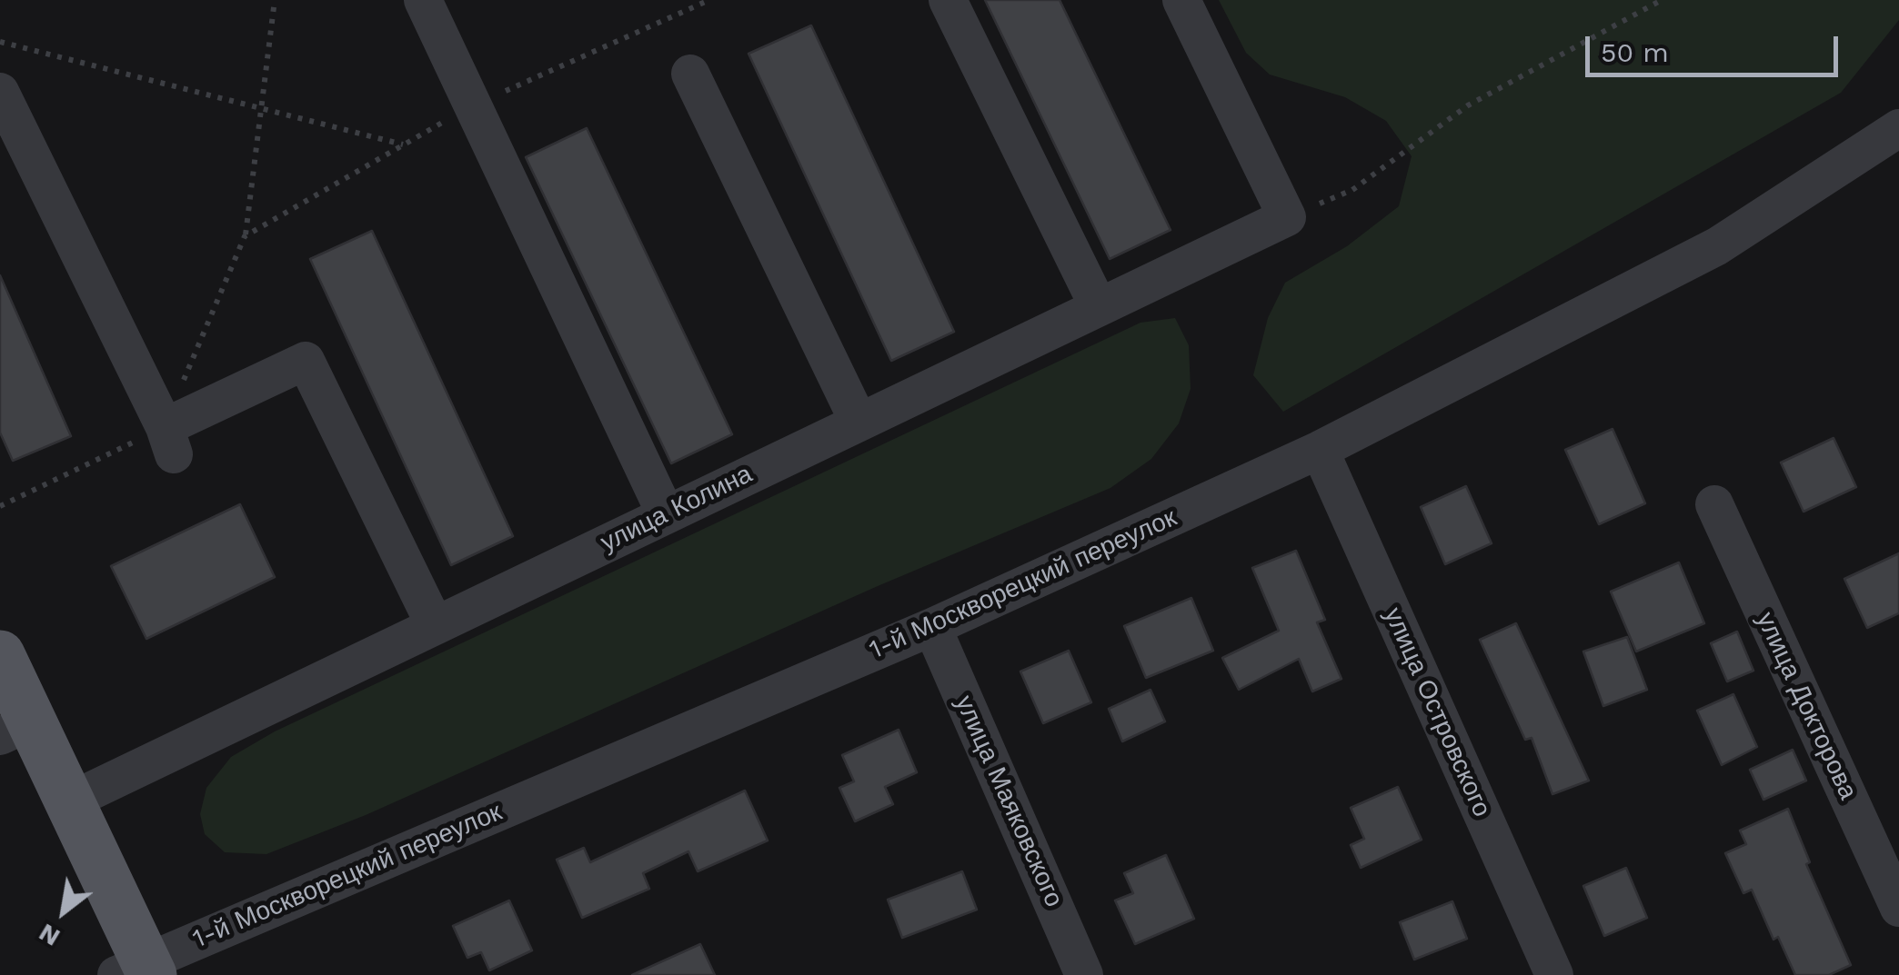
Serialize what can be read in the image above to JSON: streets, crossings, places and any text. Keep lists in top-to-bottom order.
{
  "streets": {
    "street": [
      "улица Колина",
      "1-й Москворецкий переулок",
      "улица Докторова",
      "улица Островского",
      "улица Маяковского"
    ]
  },
  "crossings": [
    ["1-й Москворецкий переулок", "улица Островского"],
    ["1-й Москворецкий переулок", "улица Маяковского"]
  ],
  "scale_bar": "50 m",
  "north": "bottom left"
}
